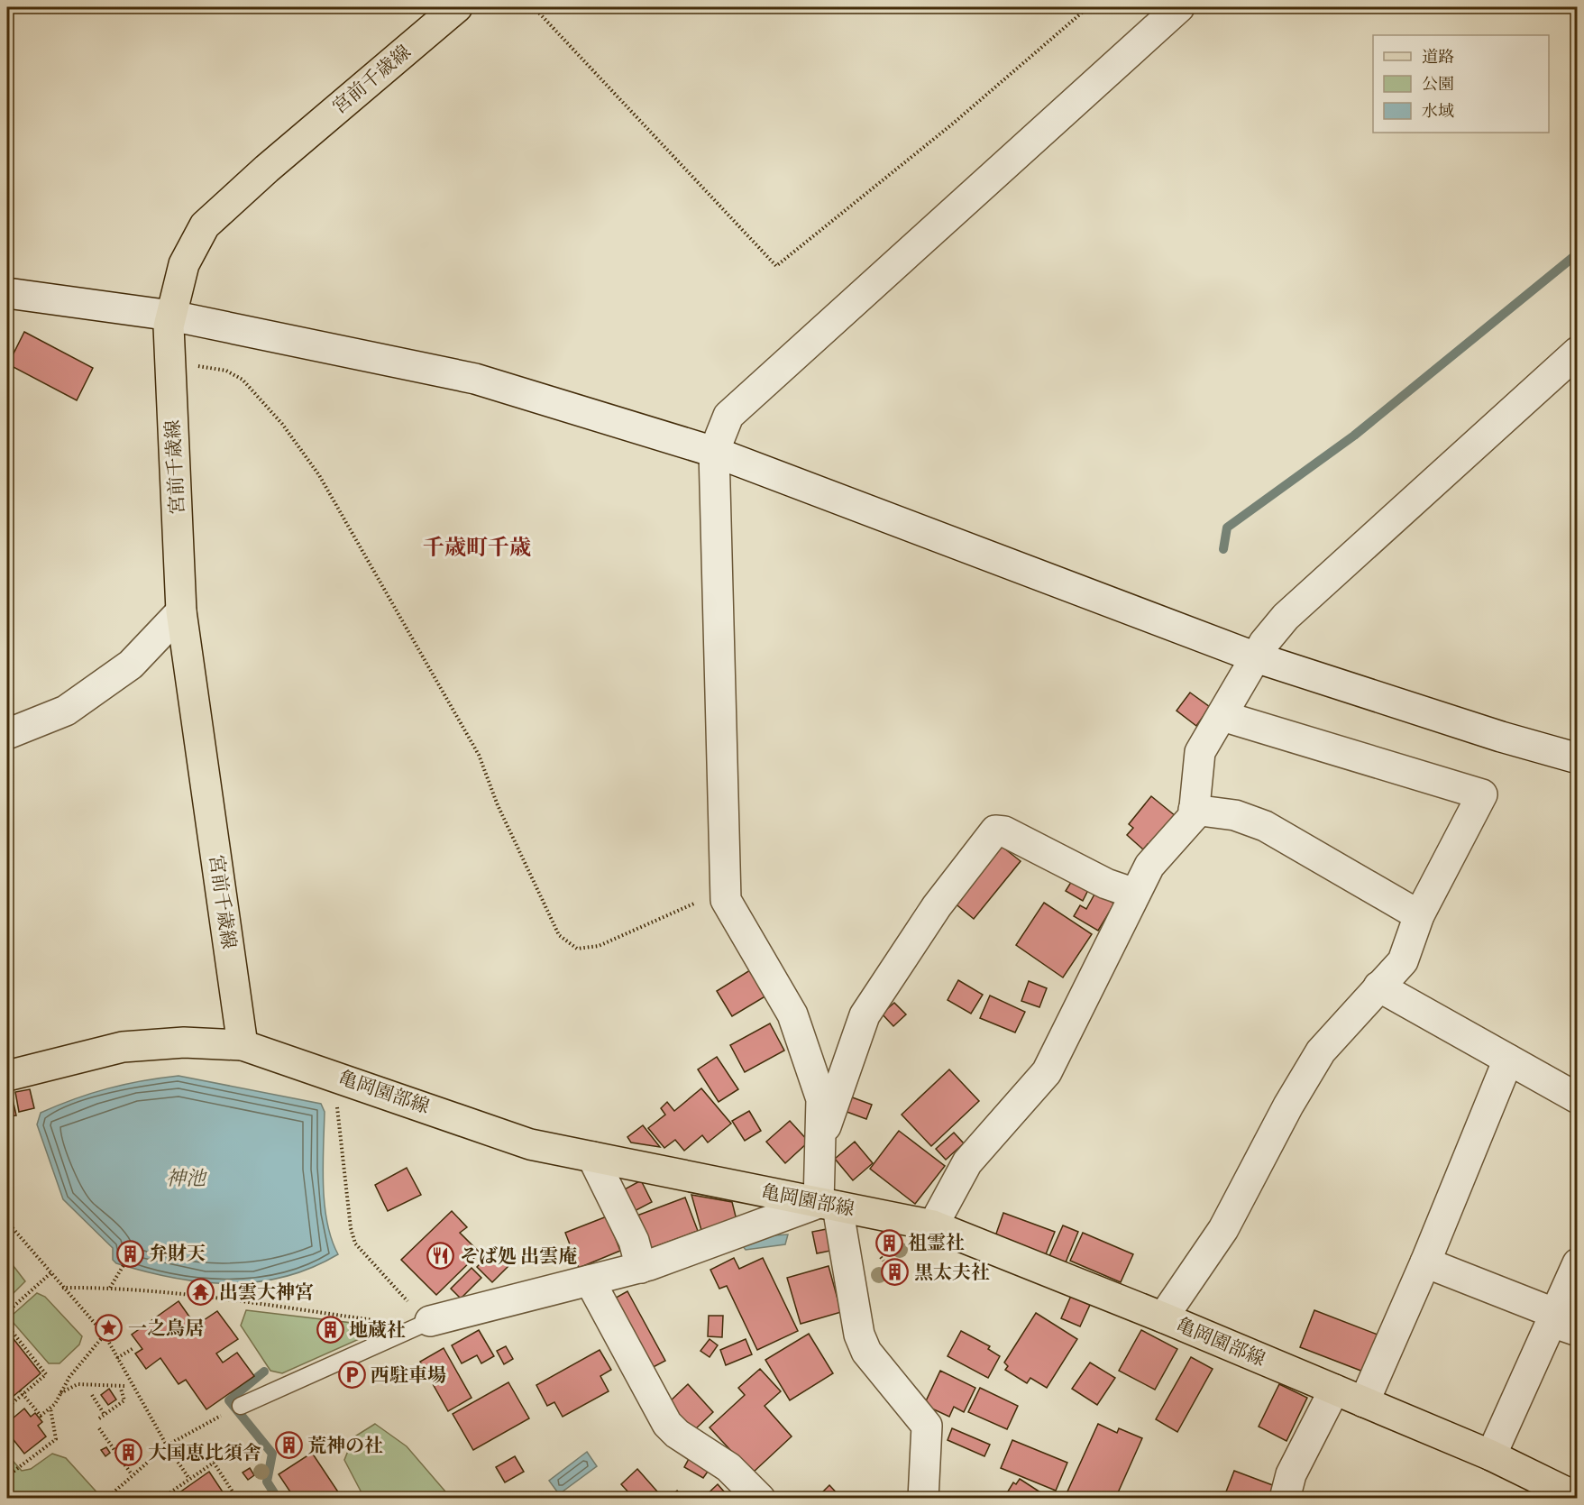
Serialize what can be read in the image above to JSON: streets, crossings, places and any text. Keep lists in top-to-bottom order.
{
  "streets": {
    "main road": ["宮前千歳線", "亀岡園部線"]
  },
  "crossings": [
    ["宮前千歳線", "亀岡園部線"]
  ],
  "districts": ["千歳町千歳"],
  "water": ["神池"],
  "places": {
    "building": [
      "祖霊社",
      "弁財天",
      "黒太夫社",
      "地蔵社",
      "荒神の社",
      "大国恵比須舎"
    ],
    "restaurant": ["そば処 出雲庵"],
    "temple": ["出雲大神宮"],
    "place": ["一之鳥居"],
    "parking": ["西駐車場"]
  },
  "legend": ["道路", "公園", "水域"]
}
